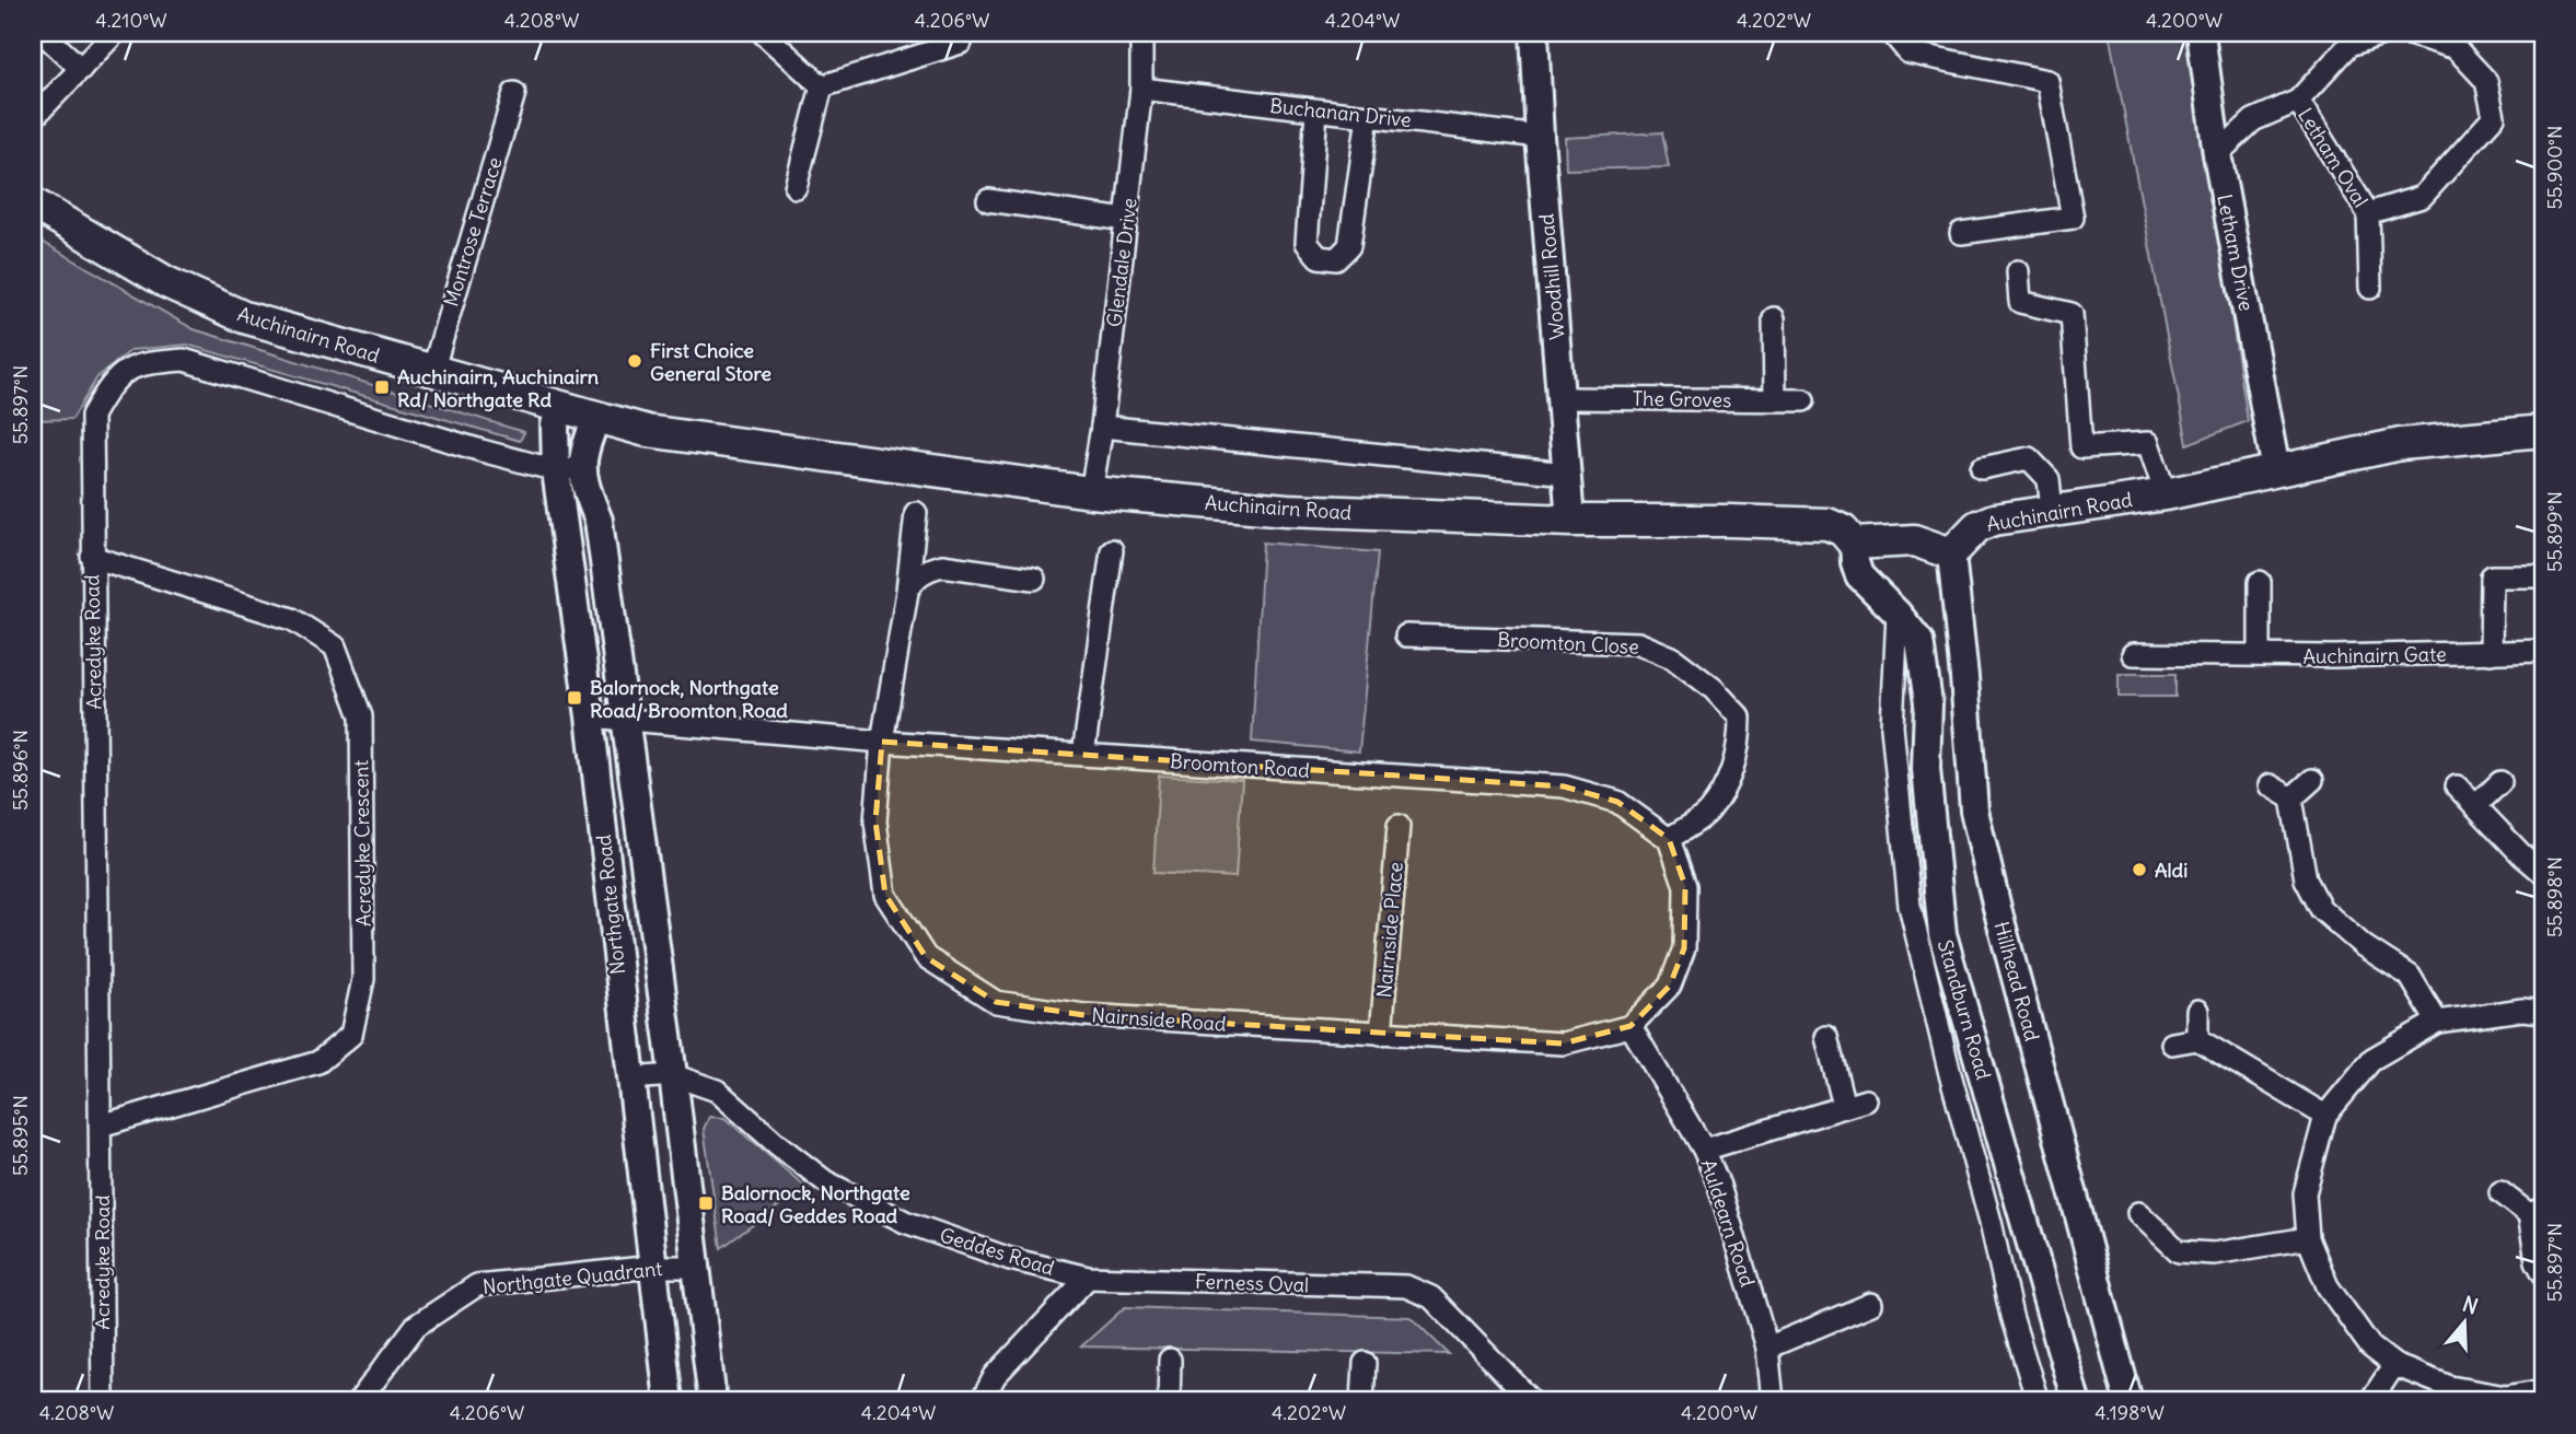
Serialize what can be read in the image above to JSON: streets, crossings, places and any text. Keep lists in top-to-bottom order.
{
  "streets": {
    "main road": ["Auchinairn Road"],
    "street": [
      "Buchanan Drive",
      "Letham Oval",
      "Montrose Terrace",
      "Letham Drive",
      "Glendale Drive",
      "Woodhill Road",
      "The Groves",
      "Acredyke Road",
      "Broomton Close",
      "Auchinairn Gate",
      "Broomton Road",
      "Acredyke Crescent",
      "Northgate Road",
      "Nairnside Place",
      "Hillhead Road",
      "Standburn Road",
      "Nairnside Road",
      "Auldearn Road",
      "Geddes Road",
      "Northgate Quadrant",
      "Ferness Oval"
    ]
  },
  "crossings": [
    ["Buchanan Drive", "Glendale Drive"],
    ["Buchanan Drive", "Woodhill Road"],
    ["Letham Oval", "Letham Drive"],
    ["Montrose Terrace", "Auchinairn Road"],
    ["Letham Drive", "Auchinairn Road"],
    ["Glendale Drive", "Auchinairn Road"],
    ["Woodhill Road", "Auchinairn Road"],
    ["Woodhill Road", "The Groves"],
    ["Auchinairn Road", "Northgate Road"],
    ["Auchinairn Road", "Hillhead Road"],
    ["Auchinairn Road", "Standburn Road"],
    ["Acredyke Road", "Acredyke Crescent"],
    ["Acredyke Road", "Northgate Road"],
    ["Broomton Close", "Broomton Road"],
    ["Broomton Road", "Northgate Road"],
    ["Broomton Road", "Nairnside Road"],
    ["Northgate Road", "Geddes Road"],
    ["Northgate Road", "Northgate Quadrant"],
    ["Nairnside Place", "Nairnside Road"],
    ["Nairnside Road", "Auldearn Road"],
    ["Geddes Road", "Ferness Oval"]
  ],
  "places": {
    "other": ["First Choice General Store", "Aldi"],
    "transit": ["Auchinairn, Auchinairn Rd/ Northgate Rd", "Balornock, Northgate Road/ Broomton Road", "Balornock, Northgate Road/ Geddes Road"]
  },
  "north": "top",
  "coordinates": [
    "4.210°W",
    "4.208°W",
    "4.206°W",
    "4.204°W",
    "4.202°W",
    "4.200°W",
    "55.900°N",
    "55.897°N",
    "55.899°N",
    "55.896°N",
    "55.898°N",
    "55.895°N",
    "4.198°W"
  ]
}
